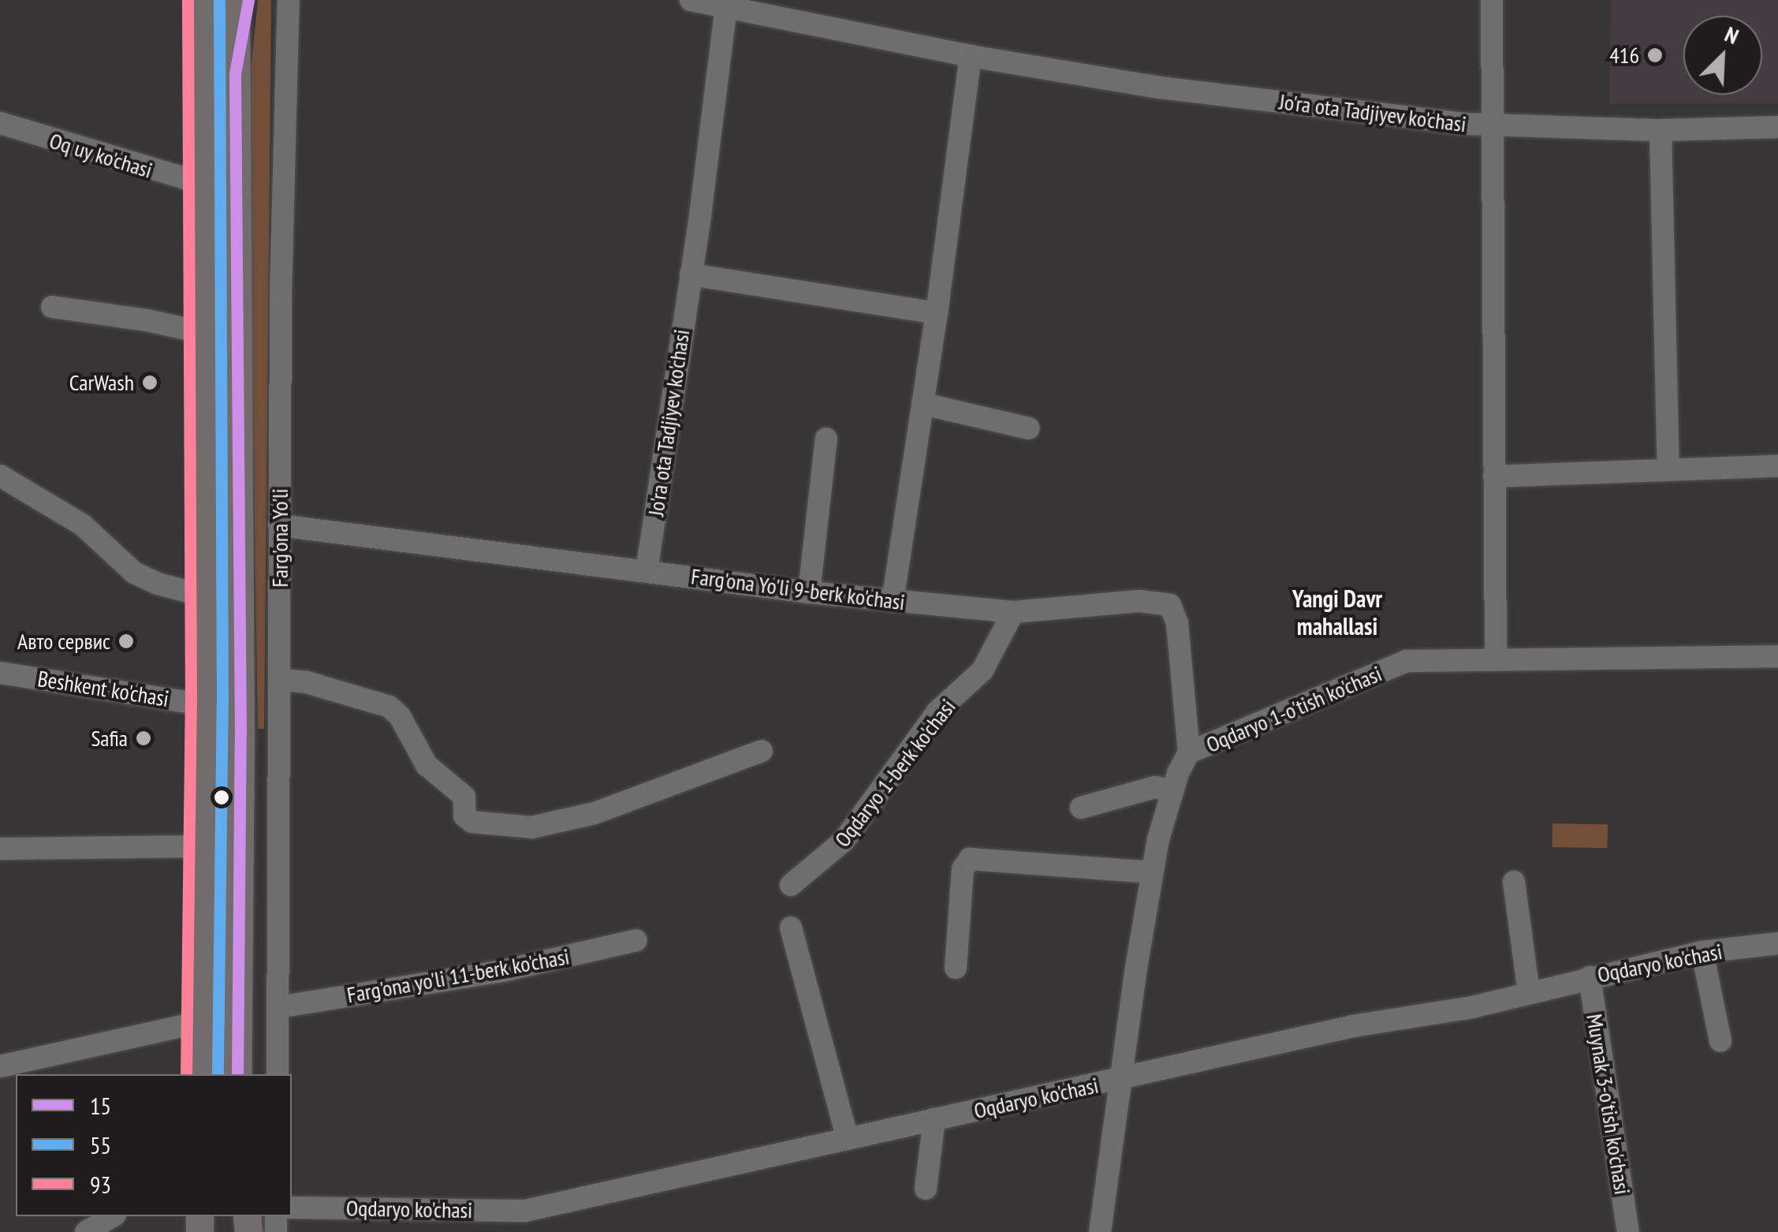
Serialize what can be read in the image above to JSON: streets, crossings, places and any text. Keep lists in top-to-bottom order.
{
  "streets": {
    "main road": ["Farg'ona Yo'li"],
    "street": [
      "Jo'ra ota Tadjiyev ko'chasi",
      "Oq uy ko'chasi",
      "Farg'ona Yo'li 9-berk ko'chasi",
      "Beshkent ko'chasi",
      "Oqdaryo 1-o'tish ko'chasi",
      "Oqdaryo 1-berk ko'chasi",
      "Oqdaryo ko'chasi",
      "Farg'ona yo'li 11-berk ko'chasi",
      "Muynak 3-o'tish ko'chasi"
    ]
  },
  "crossings": [
    ["Jo'ra ota Tadjiyev ko'chasi", "Farg'ona Yo'li 9-berk ko'chasi"],
    ["Farg'ona Yo'li", "Farg'ona Yo'li 9-berk ko'chasi"],
    ["Farg'ona Yo'li", "Farg'ona yo'li 11-berk ko'chasi"],
    ["Farg'ona Yo'li 9-berk ko'chasi", "Oqdaryo 1-o'tish ko'chasi"],
    ["Farg'ona Yo'li 9-berk ko'chasi", "Oqdaryo 1-berk ko'chasi"],
    ["Oqdaryo 1-o'tish ko'chasi", "Oqdaryo ko'chasi"],
    ["Oqdaryo ko'chasi", "Muynak 3-o'tish ko'chasi"]
  ],
  "districts": ["Yangi Davr mahallasi"],
  "places": [
    "416",
    "CarWash",
    "Авто сервис",
    "Safia"
  ],
  "lines": ["transit line 15", "transit line 55", "transit line 93"],
  "legend": ["15", "55", "93"],
  "north": "top right"
}
